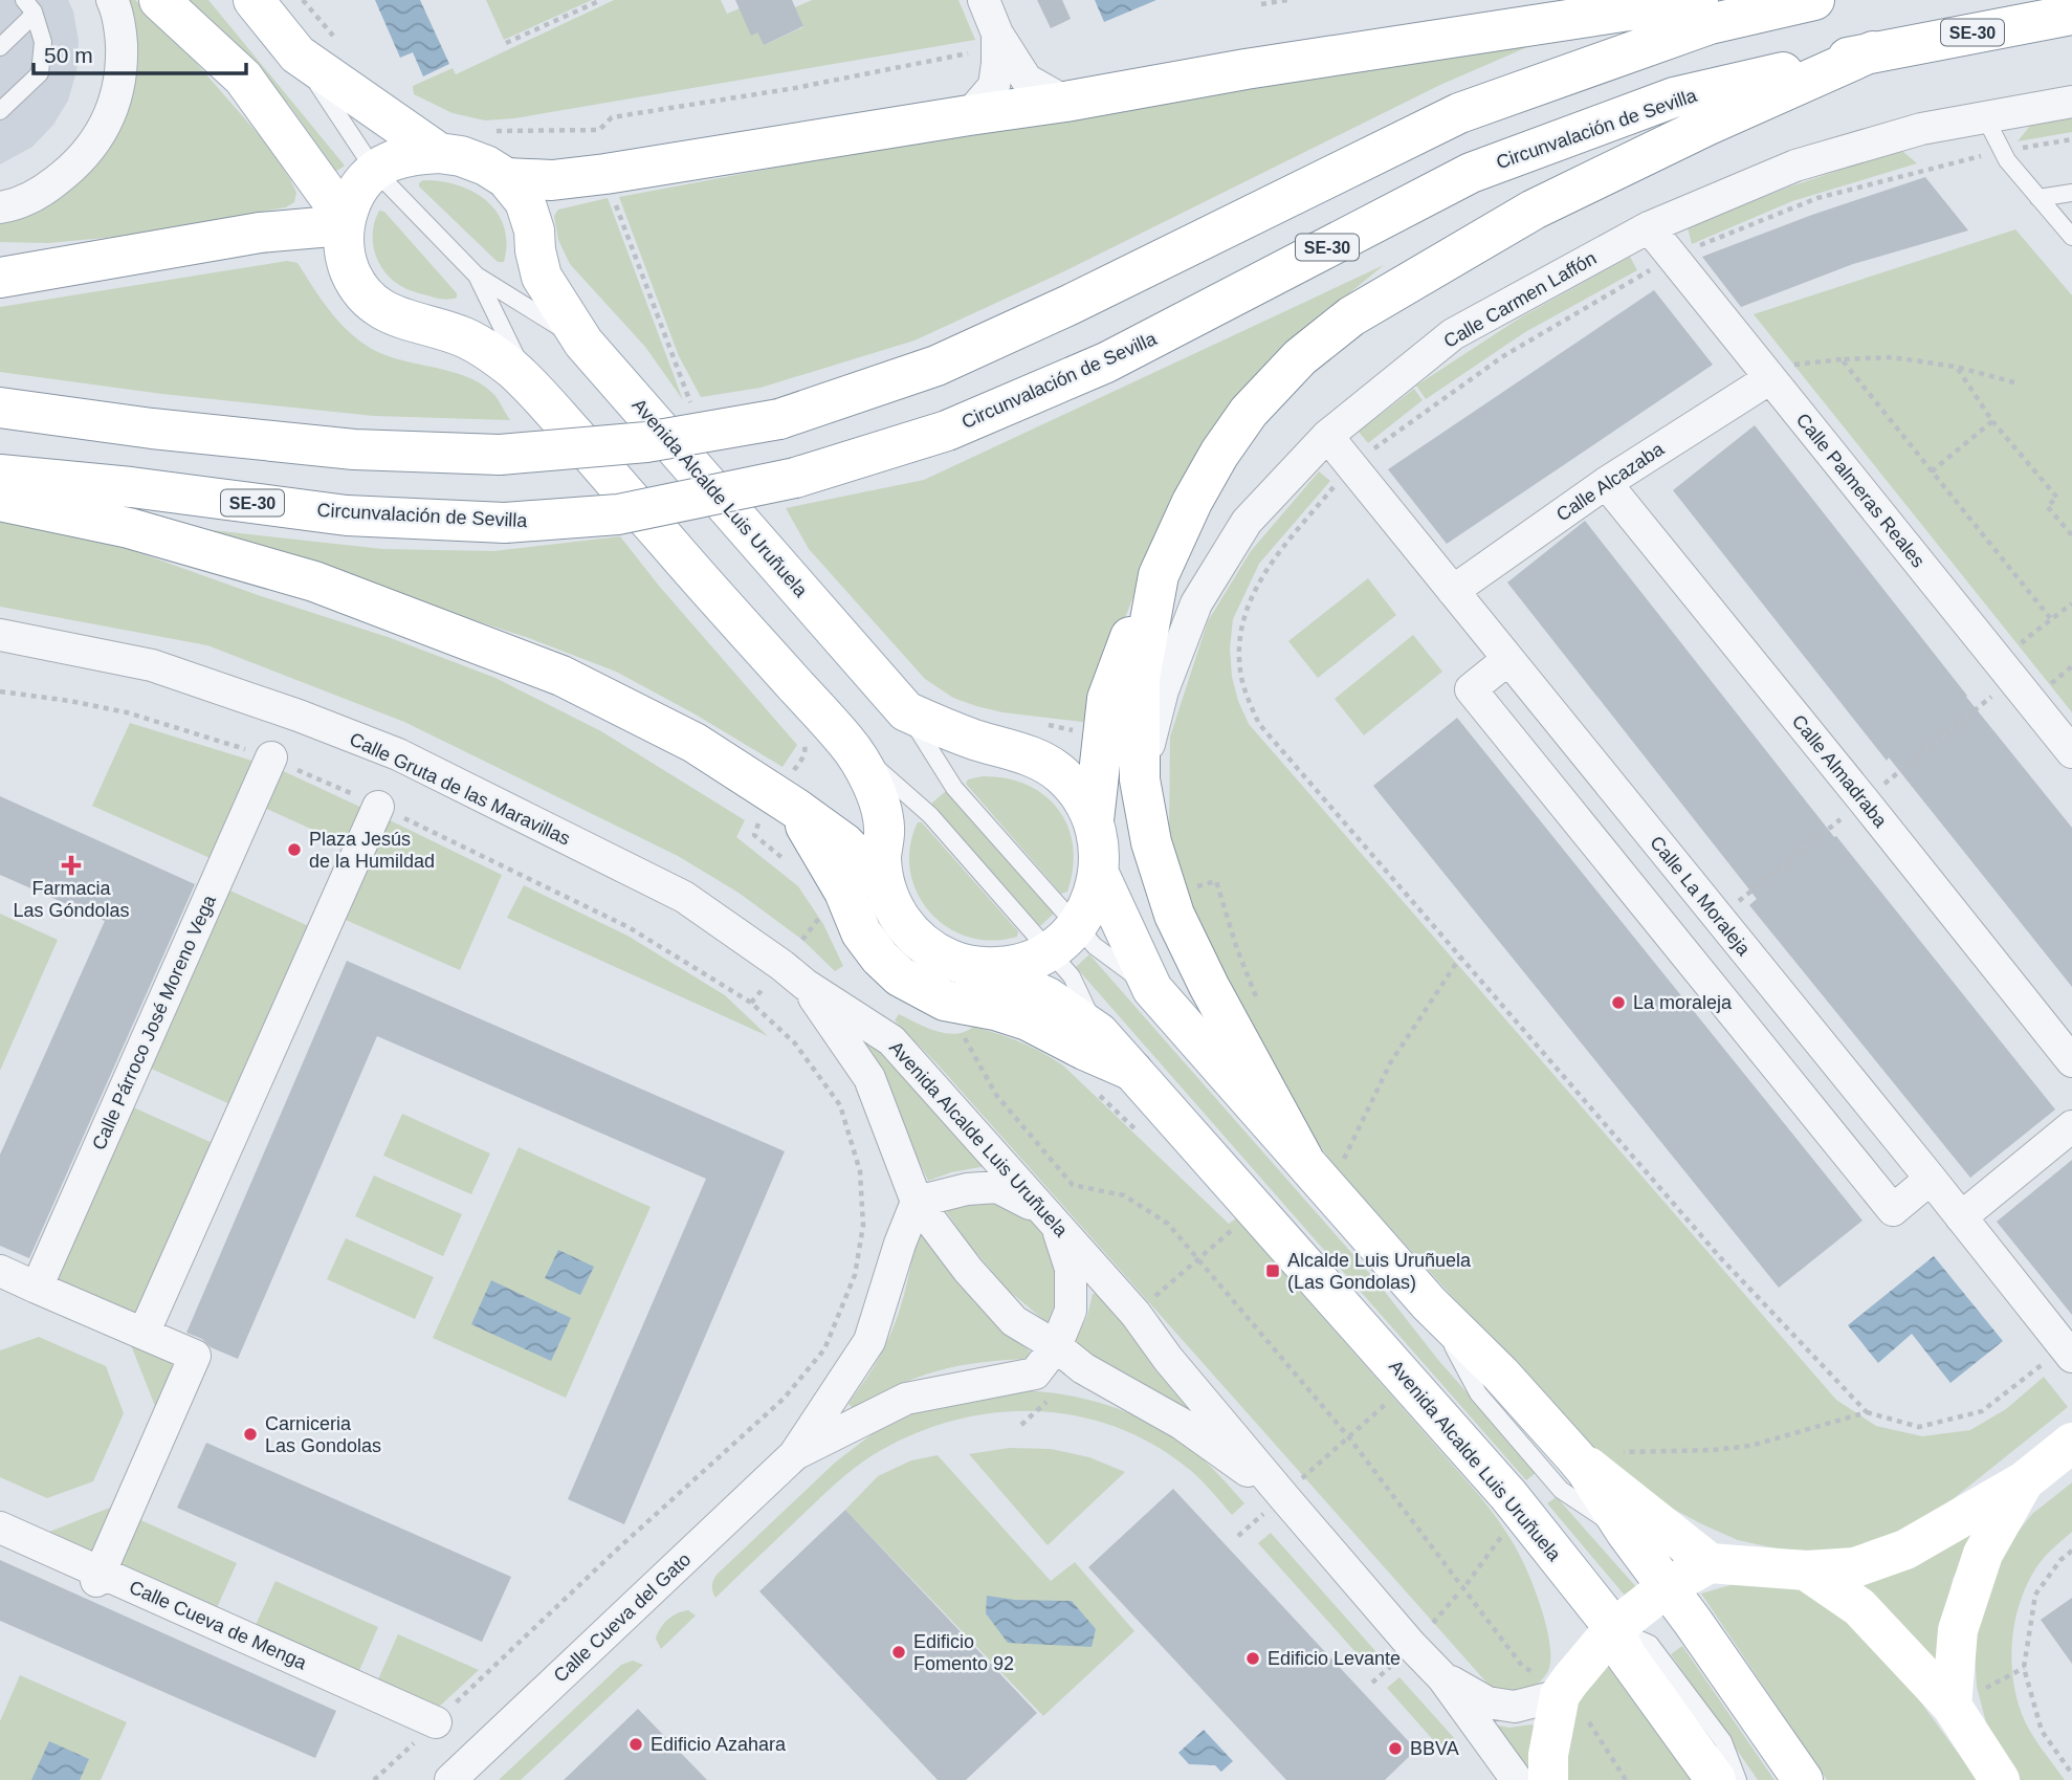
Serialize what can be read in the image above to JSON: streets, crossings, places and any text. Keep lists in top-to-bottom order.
{
  "streets": {
    "main road": ["SE-30", "Circunvalación de Sevilla", "Avenida Alcalde Luis Uruñuela"],
    "street": [
      "Calle Carmen Laffón",
      "Calle Alcazaba",
      "Calle Palmeras Reales",
      "Calle Almadraba",
      "Calle Gruta de las Maravillas",
      "Calle La Moraleja",
      "Calle Párroco José Moreno Vega",
      "Calle Cueva del Gato",
      "Calle Cueva de Menga"
    ]
  },
  "crossings": [
    ["Calle Carmen Laffón", "Calle Palmeras Reales"],
    ["Calle Carmen Laffón", "Calle La Moraleja"],
    ["Calle Alcazaba", "Calle Palmeras Reales"],
    ["Calle Alcazaba", "Calle Almadraba"],
    ["Calle Alcazaba", "Calle La Moraleja"],
    ["Avenida Alcalde Luis Uruñuela", "Calle Gruta de las Maravillas"]
  ],
  "places": {
    "other": [
      "Plaza Jesús de la Humildad",
      "La moraleja",
      "Carniceria Las Gondolas",
      "Edificio Fomento 92",
      "Edificio Levante",
      "Edificio Azahara",
      "BBVA"
    ],
    "health": ["Farmacia Las Góndolas"],
    "transit": ["Alcalde Luis Uruñuela (Las Gondolas)"]
  },
  "scale_bar": "50 m"
}
